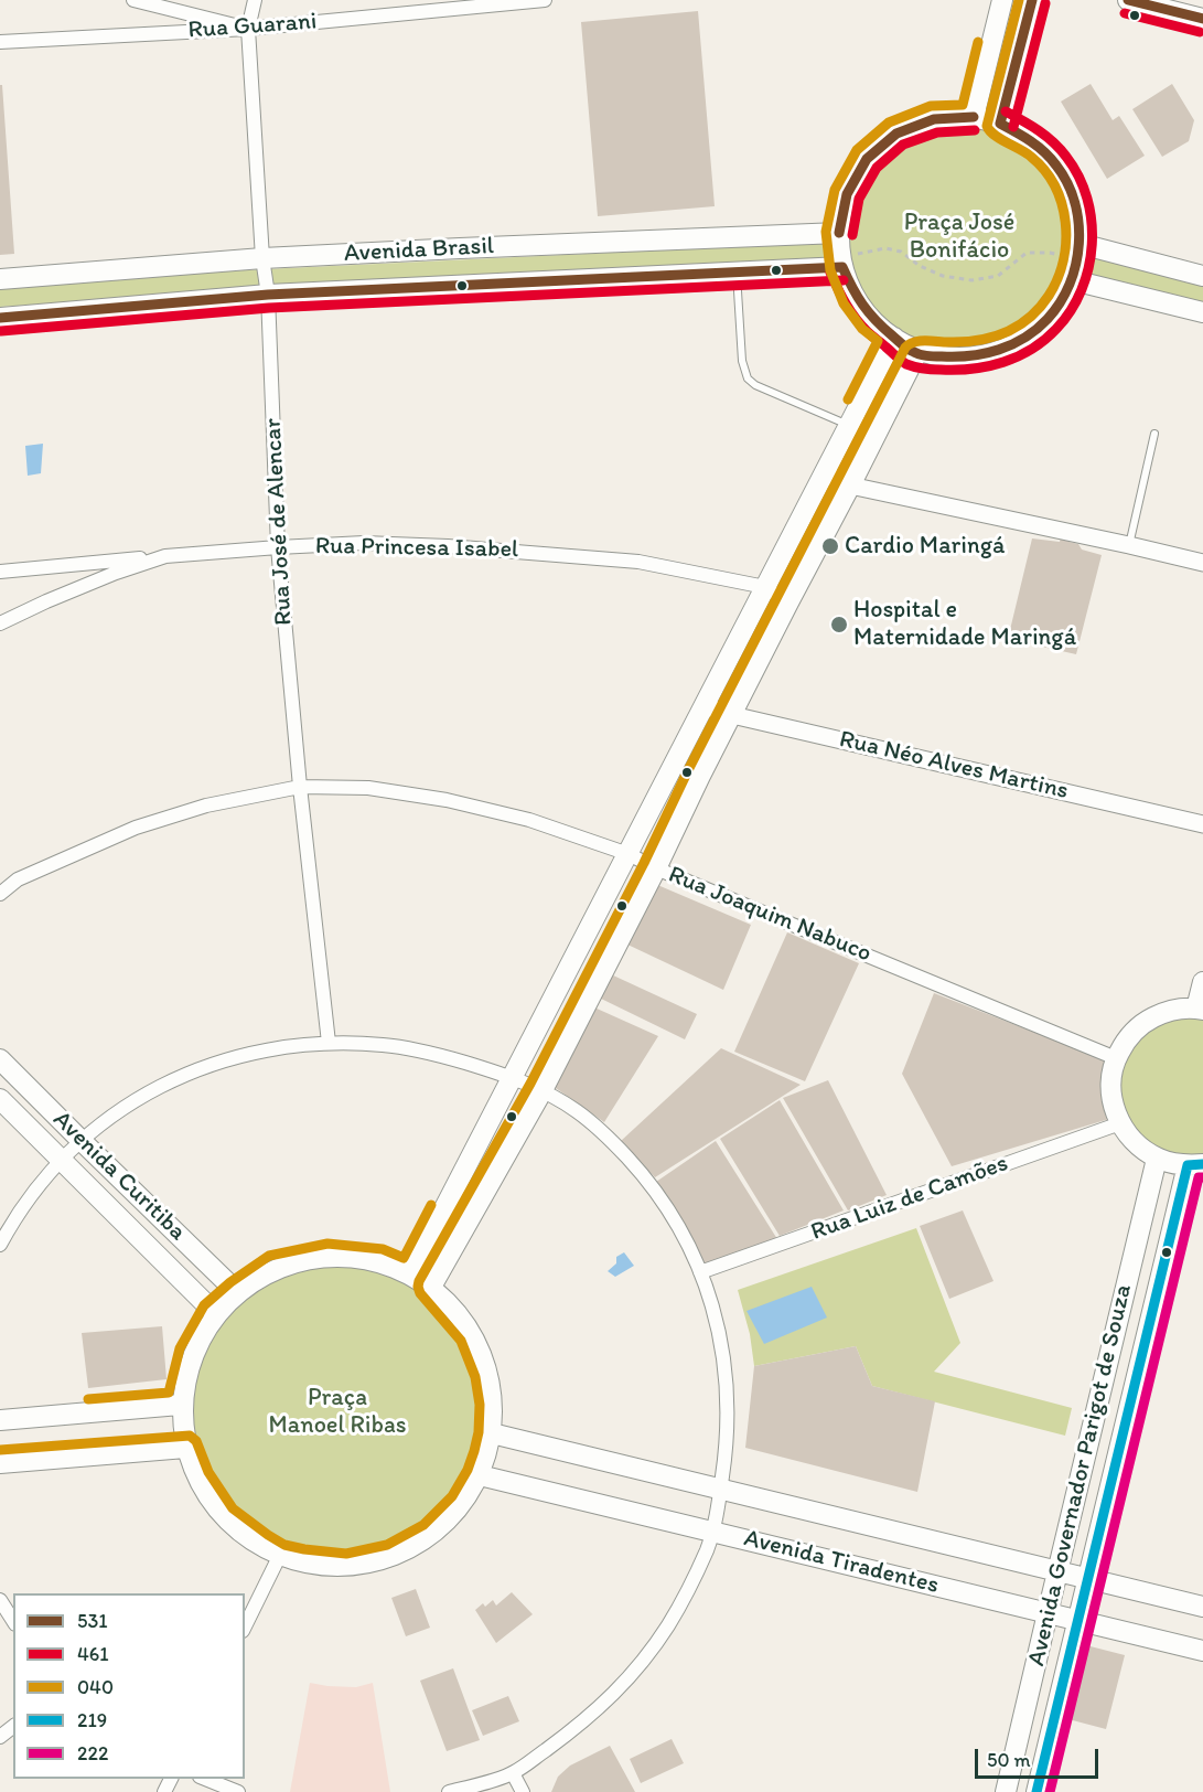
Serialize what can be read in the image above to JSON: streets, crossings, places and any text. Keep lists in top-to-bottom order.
{
  "streets": {
    "main road": [
      "Avenida Brasil",
      "Avenida Curitiba",
      "Avenida Governador Parigot de Souza",
      "Avenida Tiradentes"
    ],
    "street": [
      "Rua Guarani",
      "Rua José de Alencar",
      "Rua Princesa Isabel",
      "Rua Néo Alves Martins",
      "Rua Joaquim Nabuco",
      "Rua Luiz de Camões"
    ]
  },
  "crossings": [
    ["Rua Guarani", "Rua José de Alencar"],
    ["Avenida Brasil", "Rua José de Alencar"],
    ["Rua José de Alencar", "Rua Princesa Isabel"],
    ["Rua José de Alencar", "Rua Joaquim Nabuco"],
    ["Avenida Governador Parigot de Souza", "Avenida Tiradentes"]
  ],
  "parks": ["Praça José Bonifácio", "Praça Manoel Ribas"],
  "places": ["Cardio Maringá", "Hospital e Maternidade Maringá"],
  "lines": [
    "transit line 531",
    "transit line 040",
    "transit line 461",
    "transit line 219",
    "transit line 222"
  ],
  "legend": [
    "531",
    "461",
    "040",
    "219",
    "222"
  ],
  "scale_bar": "50 m"
}
